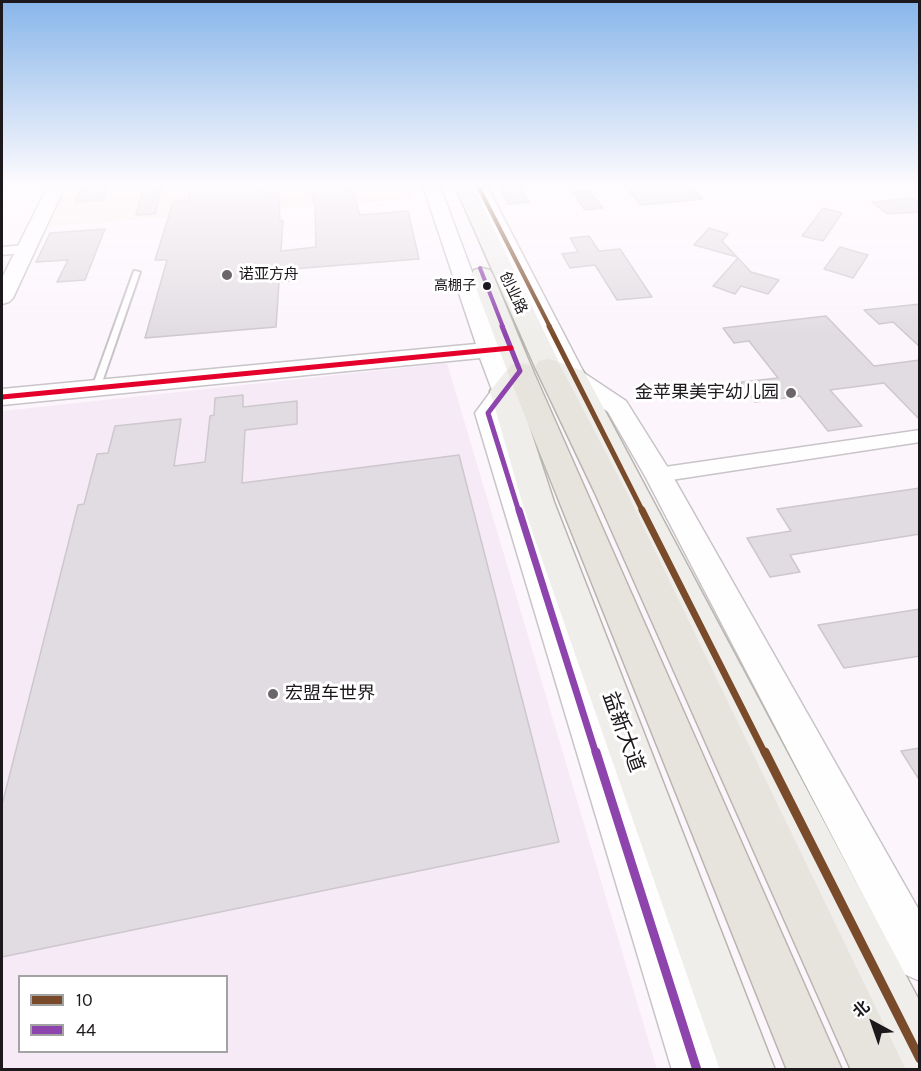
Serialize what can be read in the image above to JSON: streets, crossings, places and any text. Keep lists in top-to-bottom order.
{
  "streets": {
    "main road": ["创业路", "益新大道"]
  },
  "crossings": [
    ["创业路", "益新大道"]
  ],
  "places": [
    "诺亚方舟",
    "高棚子",
    "金苹果美宇幼儿园",
    "宏盟车世界"
  ],
  "lines": ["transit line 10", "transit line 44"],
  "legend": ["10", "44"],
  "north": "top left"
}
